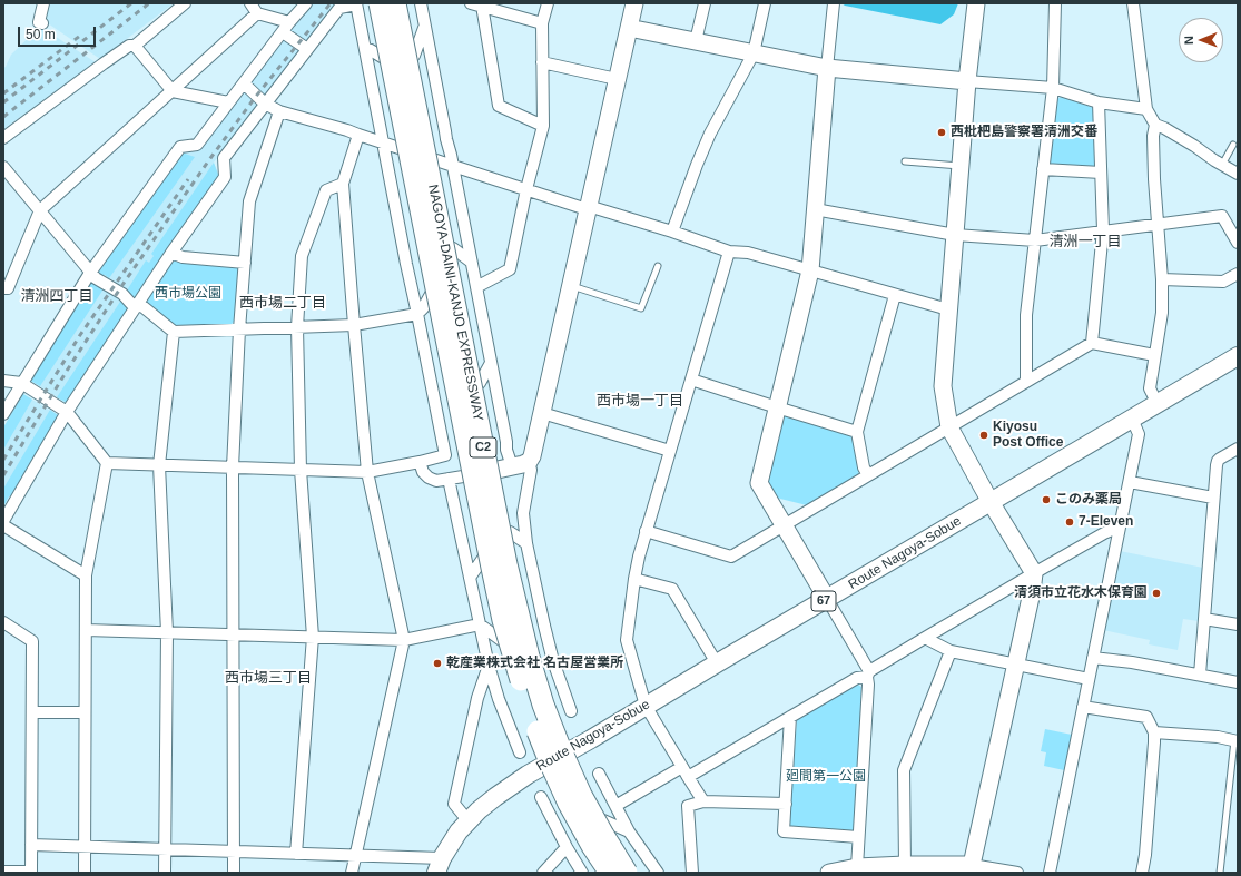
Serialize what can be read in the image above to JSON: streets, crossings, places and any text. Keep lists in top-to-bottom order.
{
  "streets": {
    "highway": ["NAGOYA-DAINI-KANJO EXPRESSWAY", "C2"],
    "main road": ["Route Nagoya-Sobue", "67"]
  },
  "districts": [
    "清洲一丁目",
    "清洲四丁目",
    "西市場二丁目",
    "西市場一丁目",
    "西市場三丁目"
  ],
  "parks": ["西市場公園", "廻間第一公園"],
  "places": [
    "西枇杷島警察署清洲交番",
    "Kiyosu Post Office",
    "このみ薬局",
    "7-Eleven",
    "清須市立花水木保育園",
    "乾産業株式会社 名古屋営業所"
  ],
  "scale_bar": "50 m",
  "north": "left"
}
